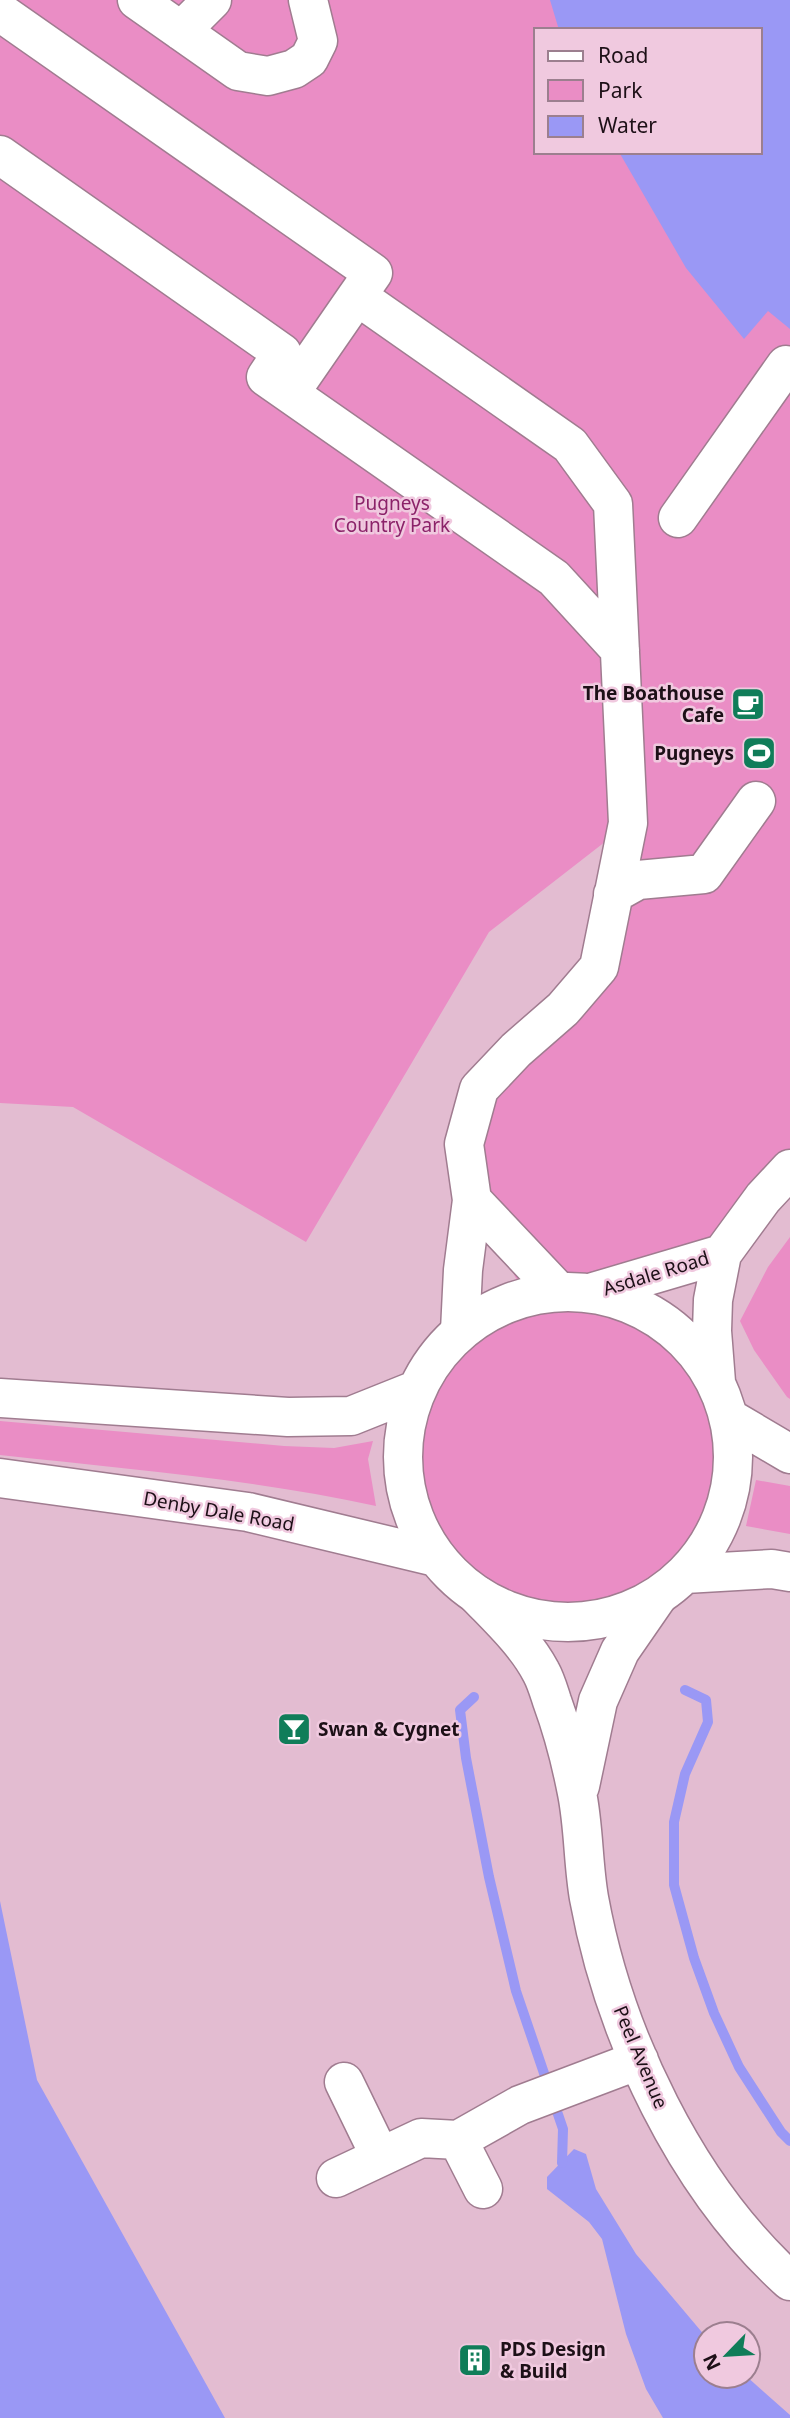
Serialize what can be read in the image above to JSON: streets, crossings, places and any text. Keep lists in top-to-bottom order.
{
  "streets": {
    "main road": ["Asdale Road", "Denby Dale Road", "Peel Avenue"]
  },
  "crossings": [
    ["Asdale Road", "Peel Avenue"]
  ],
  "parks": ["Pugneys Country Park"],
  "places": {
    "cafe": ["The Boathouse Cafe"],
    "sports": ["Pugneys"],
    "bar": ["Swan & Cygnet"],
    "building": ["PDS Design & Build"]
  },
  "legend": ["Road", "Park", "Water"],
  "north": "bottom left"
}
